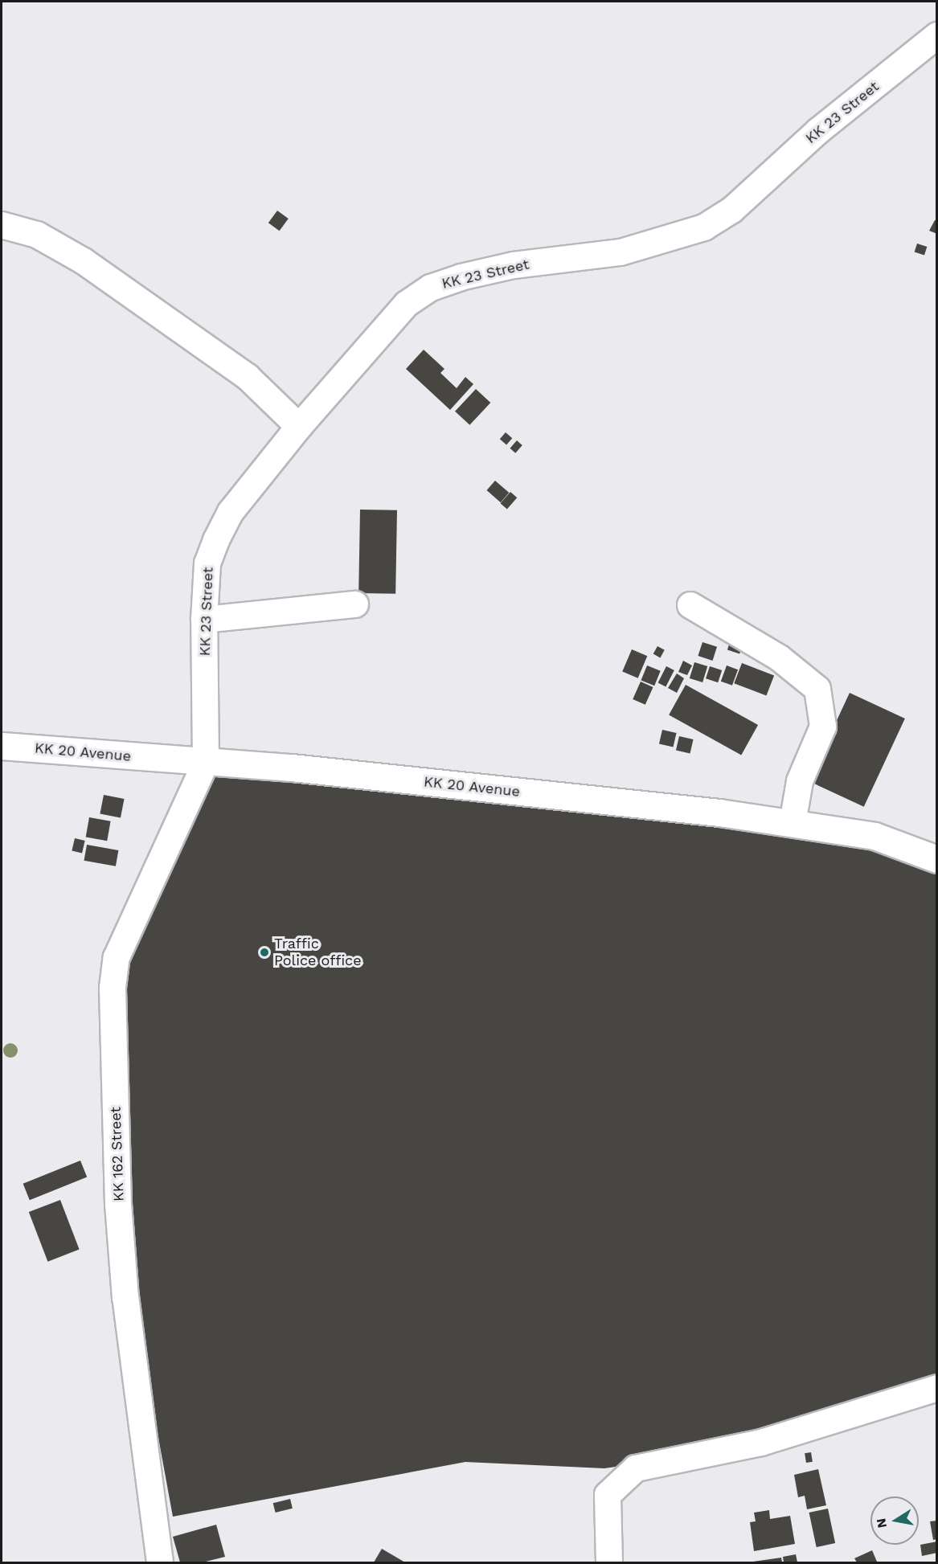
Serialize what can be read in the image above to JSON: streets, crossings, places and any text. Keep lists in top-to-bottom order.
{
  "streets": {
    "main road": ["KK 20 Avenue"],
    "street": ["KK 23 Street", "KK 162 Street"]
  },
  "crossings": [
    ["KK 23 Street", "KK 20 Avenue"],
    ["KK 23 Street", "KK 162 Street"],
    ["KK 20 Avenue", "KK 162 Street"]
  ],
  "places": ["Traffic Police office"],
  "north": "left"
}
